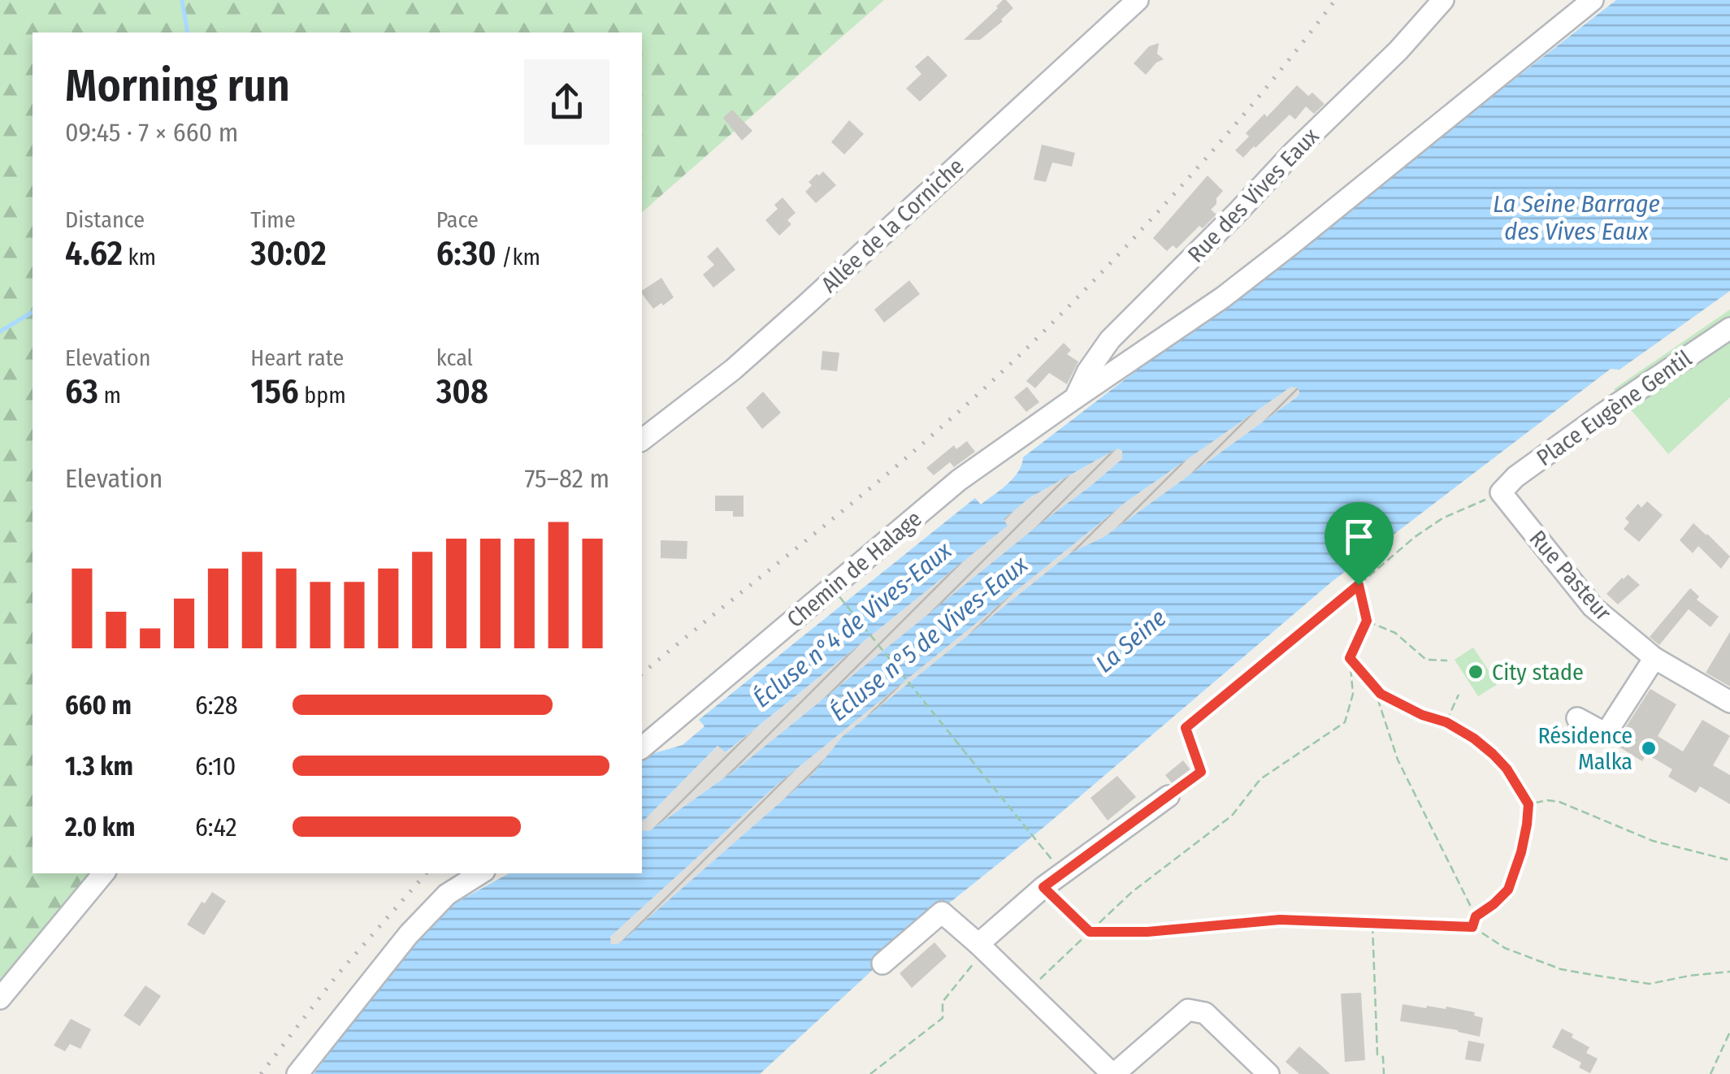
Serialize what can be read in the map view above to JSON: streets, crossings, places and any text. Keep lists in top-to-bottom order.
{
  "streets": {
    "street": [
      "Rue des Vives Eaux",
      "Allée de la Corniche",
      "Place Eugène Gentil",
      "Chemin de Halage",
      "Rue Pasteur"
    ]
  },
  "crossings": [
    ["Rue des Vives Eaux", "Chemin de Halage"],
    ["Place Eugène Gentil", "Rue Pasteur"]
  ],
  "water": [
    "La Seine Barrage des Vives Eaux",
    "Écluse n°4 de Vives-Eaux",
    "Écluse n°5 de Vives-Eaux",
    "La Seine"
  ],
  "places": ["City stade", "Résidence Malka"],
  "page": {
    "heading": ["Morning run", "09:45 · 7 × 660 m"],
    "stats": [
      ["Distance", "4.62 km"],
      ["Time", "30:02"],
      ["Pace", "6:30 /km"],
      ["Elevation", "63 m"],
      ["Heart rate", "156 bpm"],
      ["kcal", "308"]
    ],
    "chart": ["Elevation", "75–82 m"],
    "list": [
      {
        "name": "660 m",
        "note": "6:28"
      },
      {
        "name": "1.3 km",
        "note": "6:10"
      },
      {
        "name": "2.0 km",
        "note": "6:42"
      }
    ]
  }
}
